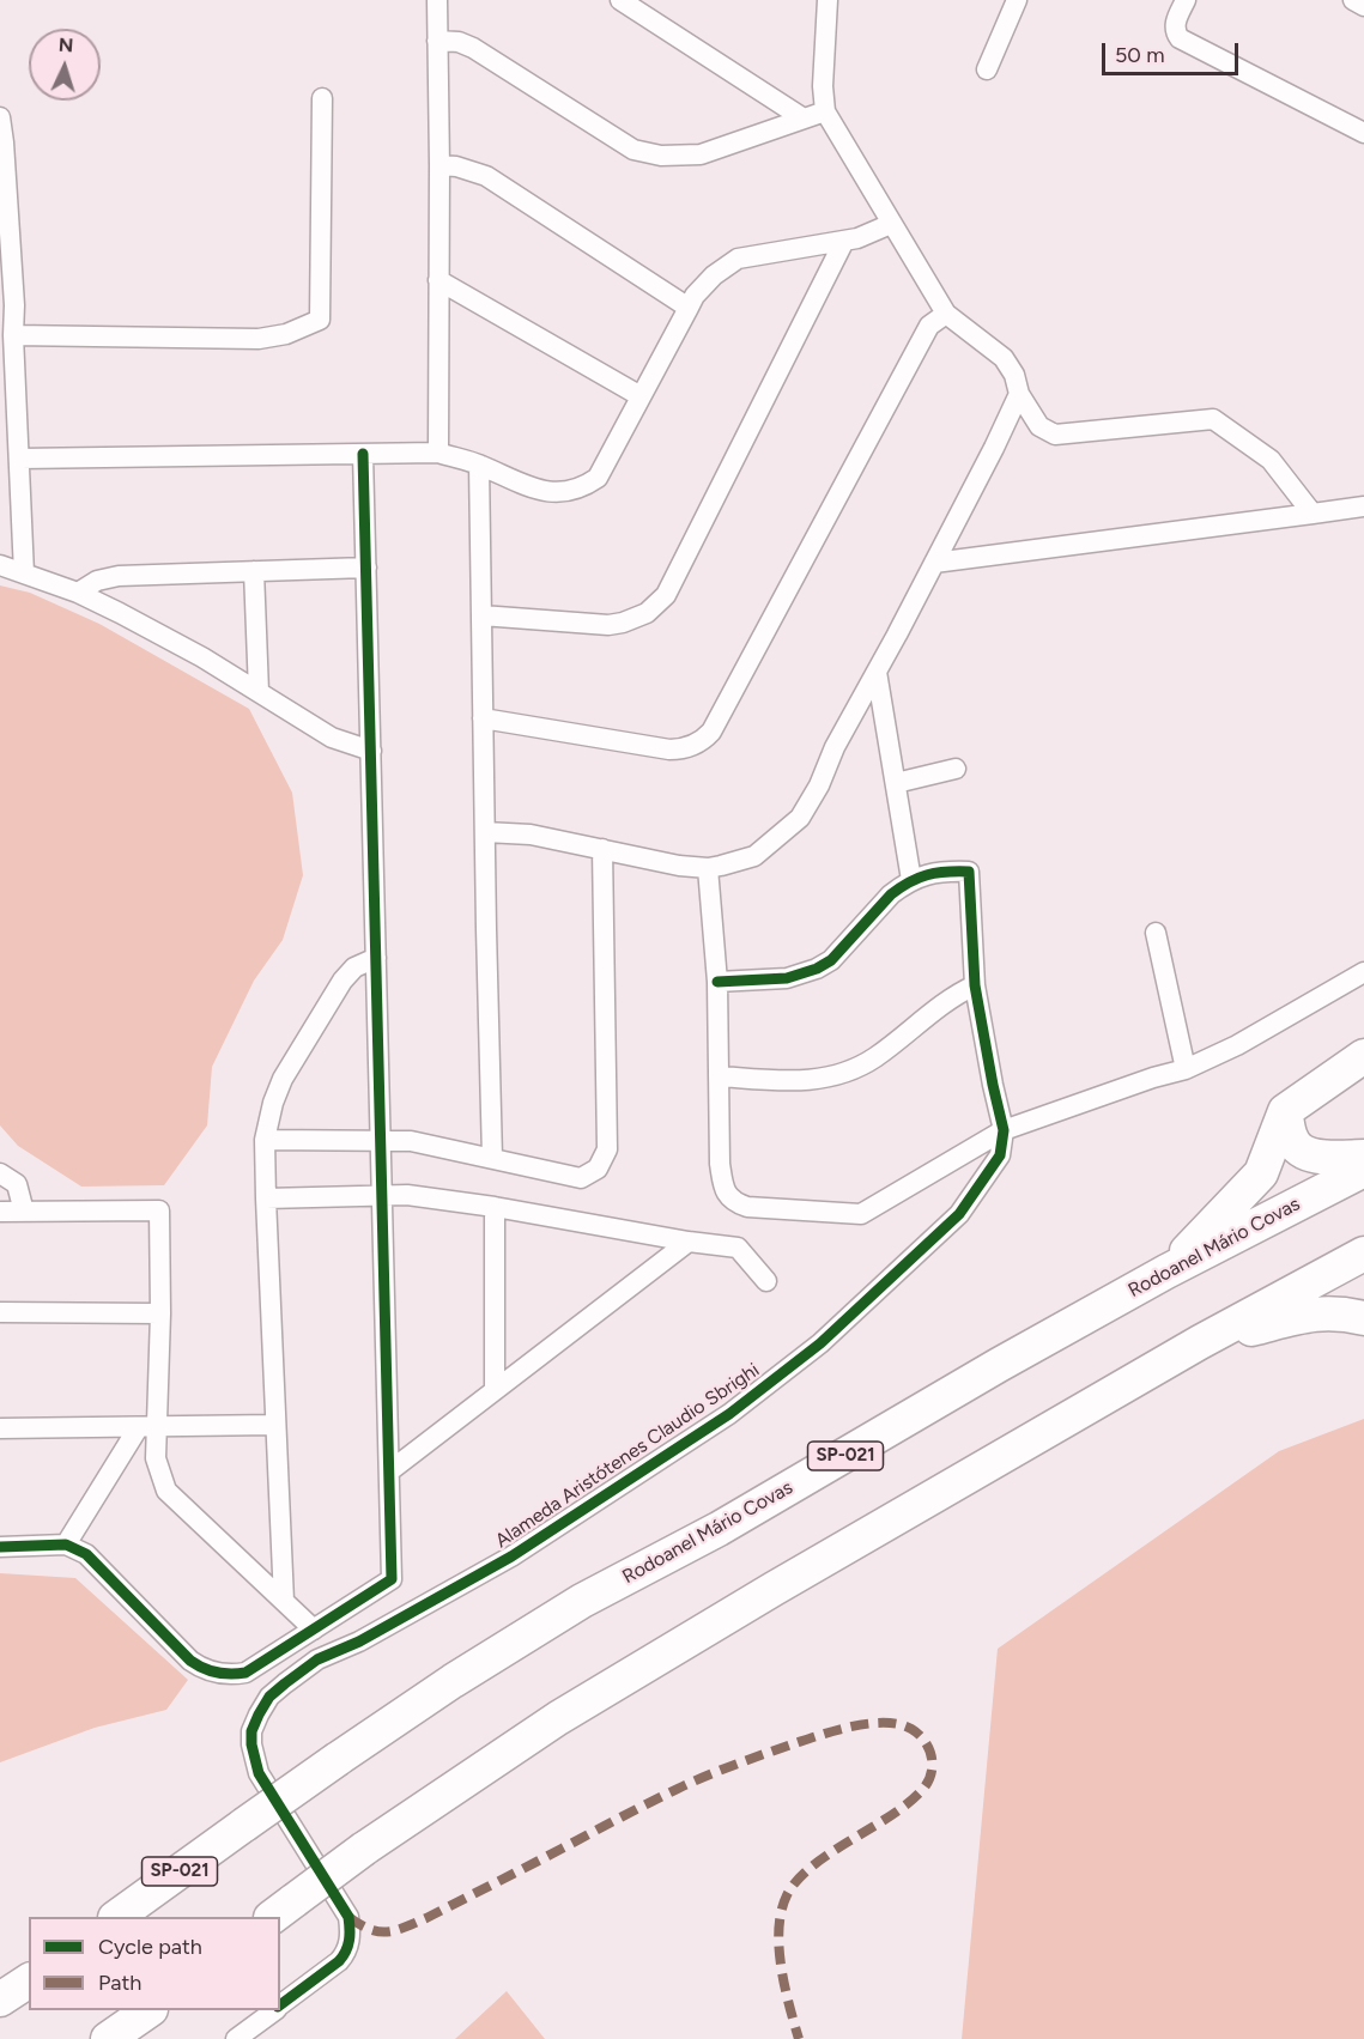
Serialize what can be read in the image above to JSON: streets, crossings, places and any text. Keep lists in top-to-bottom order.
{
  "streets": {
    "highway": ["Rodoanel Mário Covas", "SP-021"],
    "street": ["Alameda Aristótenes Claudio Sbrighi"]
  },
  "legend": ["Cycle path", "Path"],
  "scale_bar": "50 m",
  "north": "top"
}
